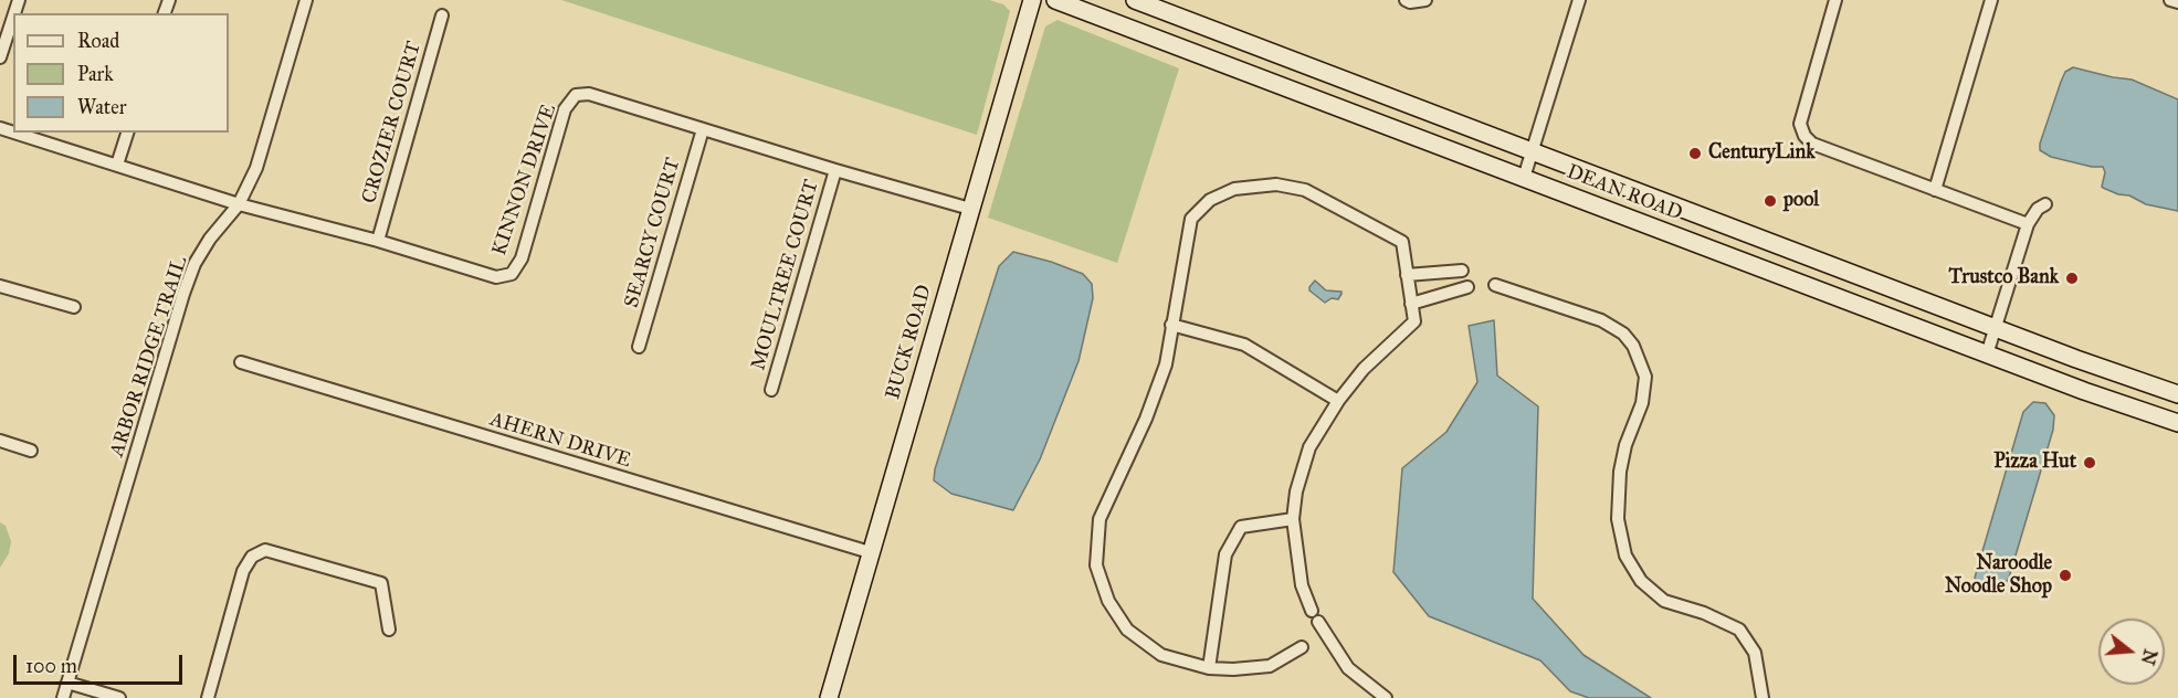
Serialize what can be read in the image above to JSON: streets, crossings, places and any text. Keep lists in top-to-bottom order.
{
  "streets": {
    "main road": ["DEAN ROAD", "BUCK ROAD"],
    "street": [
      "CROZIER COURT",
      "KINNON DRIVE",
      "SEARCY COURT",
      "MOULTREE COURT",
      "ARBOR RIDGE TRAIL",
      "AHERN DRIVE"
    ]
  },
  "crossings": [
    ["CROZIER COURT", "KINNON DRIVE"],
    ["KINNON DRIVE", "SEARCY COURT"],
    ["KINNON DRIVE", "MOULTREE COURT"],
    ["KINNON DRIVE", "BUCK ROAD"],
    ["KINNON DRIVE", "ARBOR RIDGE TRAIL"],
    ["BUCK ROAD", "AHERN DRIVE"]
  ],
  "places": [
    "CenturyLink",
    "pool",
    "Trustco Bank",
    "Pizza Hut",
    "Naroodle Noodle Shop"
  ],
  "legend": ["Road", "Park", "Water"],
  "scale_bar": "100 m",
  "north": "right"
}
